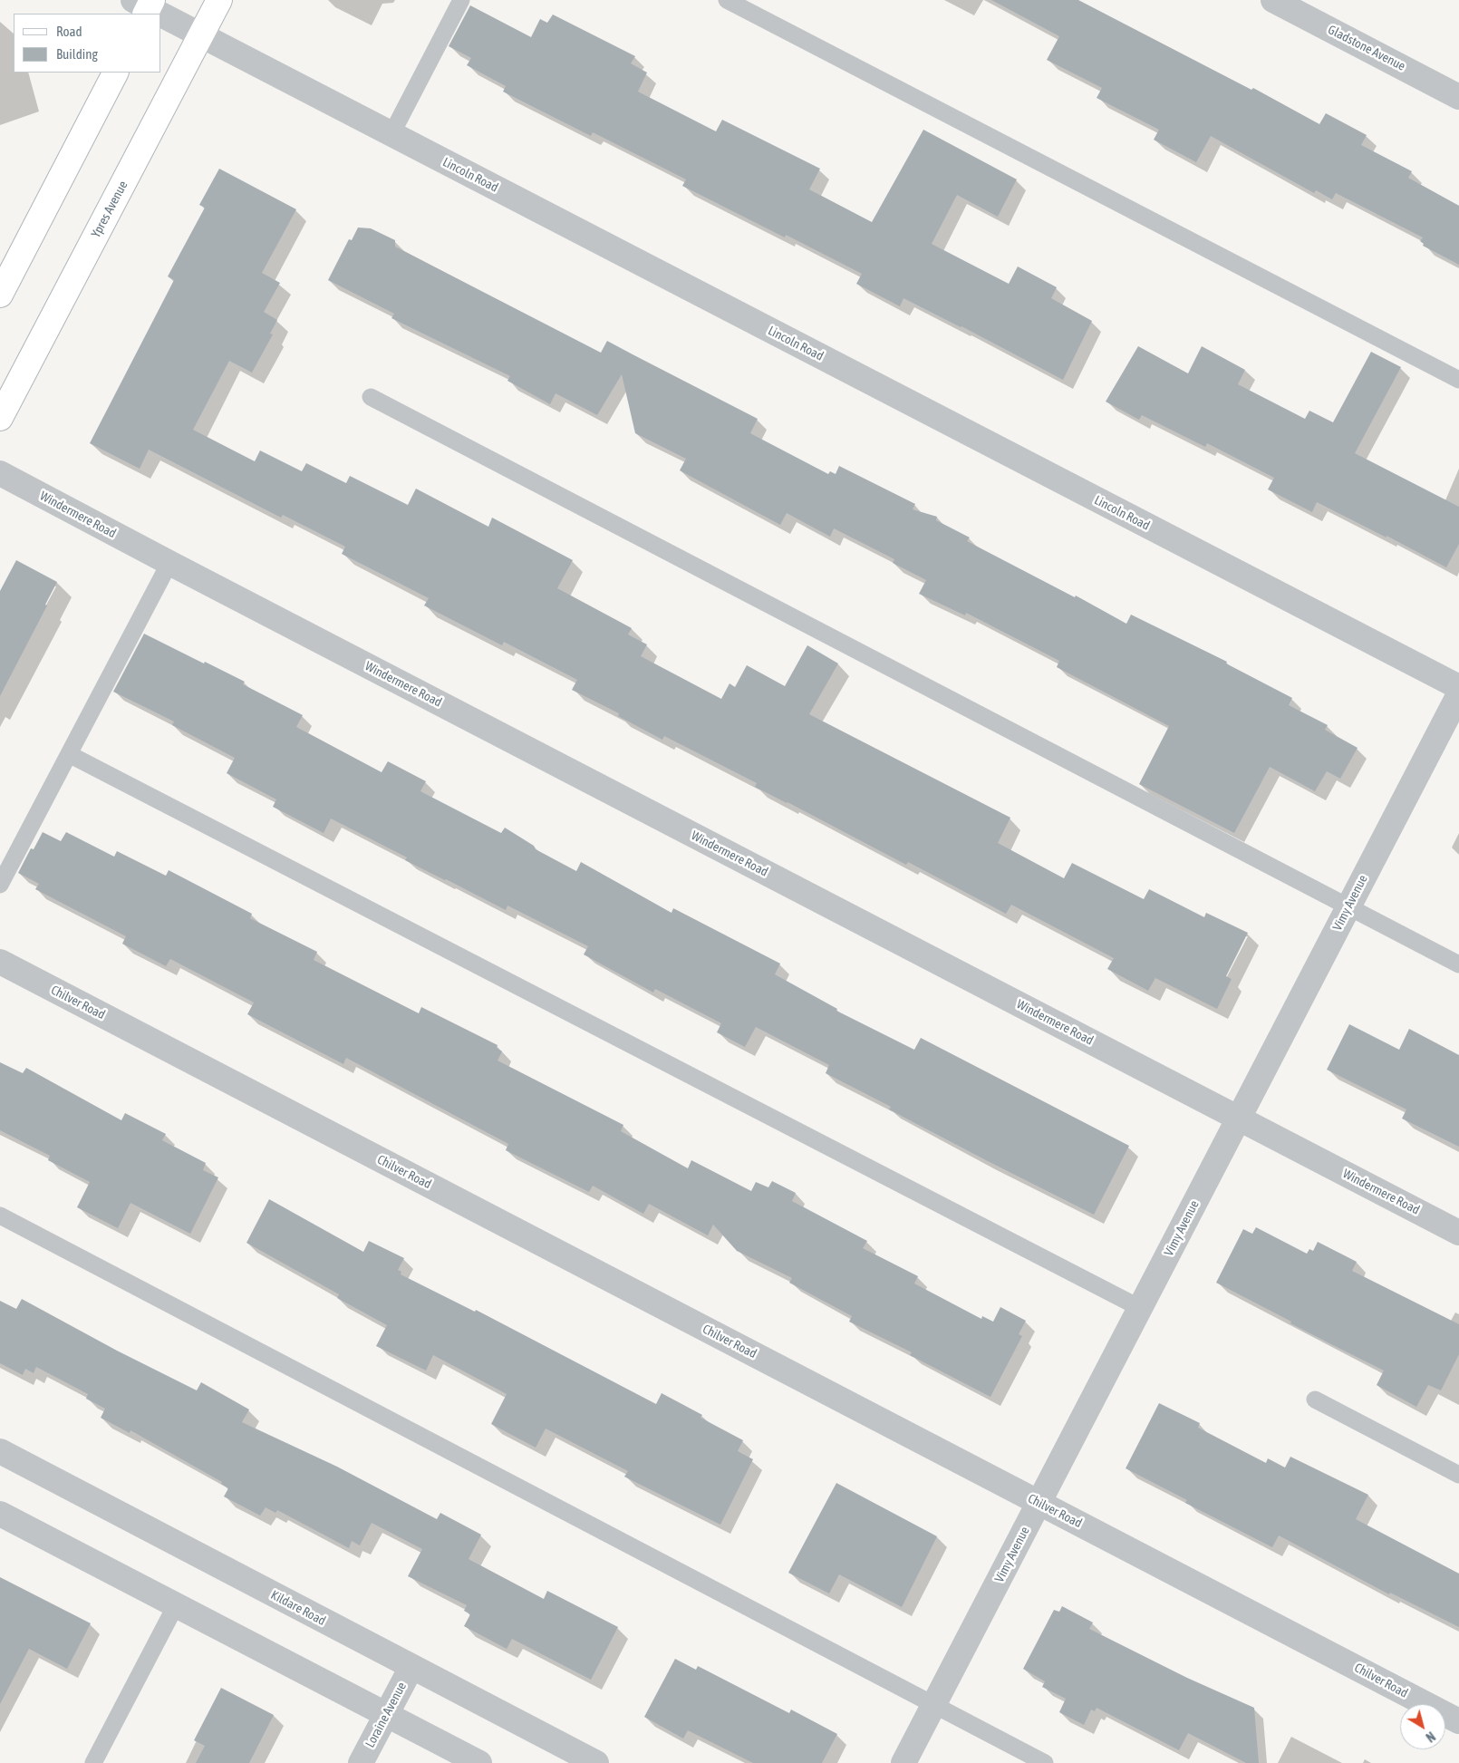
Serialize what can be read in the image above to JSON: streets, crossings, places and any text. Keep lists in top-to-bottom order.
{
  "streets": {
    "main road": ["Ypres Avenue"],
    "street": [
      "Gladstone Avenue",
      "Lincoln Road",
      "Windermere Road",
      "Vimy Avenue",
      "Chilver Road",
      "Kildare Road",
      "Loraine Avenue"
    ]
  },
  "crossings": [
    ["Lincoln Road", "Ypres Avenue"],
    ["Windermere Road", "Vimy Avenue"],
    ["Vimy Avenue", "Chilver Road"],
    ["Kildare Road", "Loraine Avenue"]
  ],
  "legend": ["Road", "Building"],
  "north": "bottom right"
}
